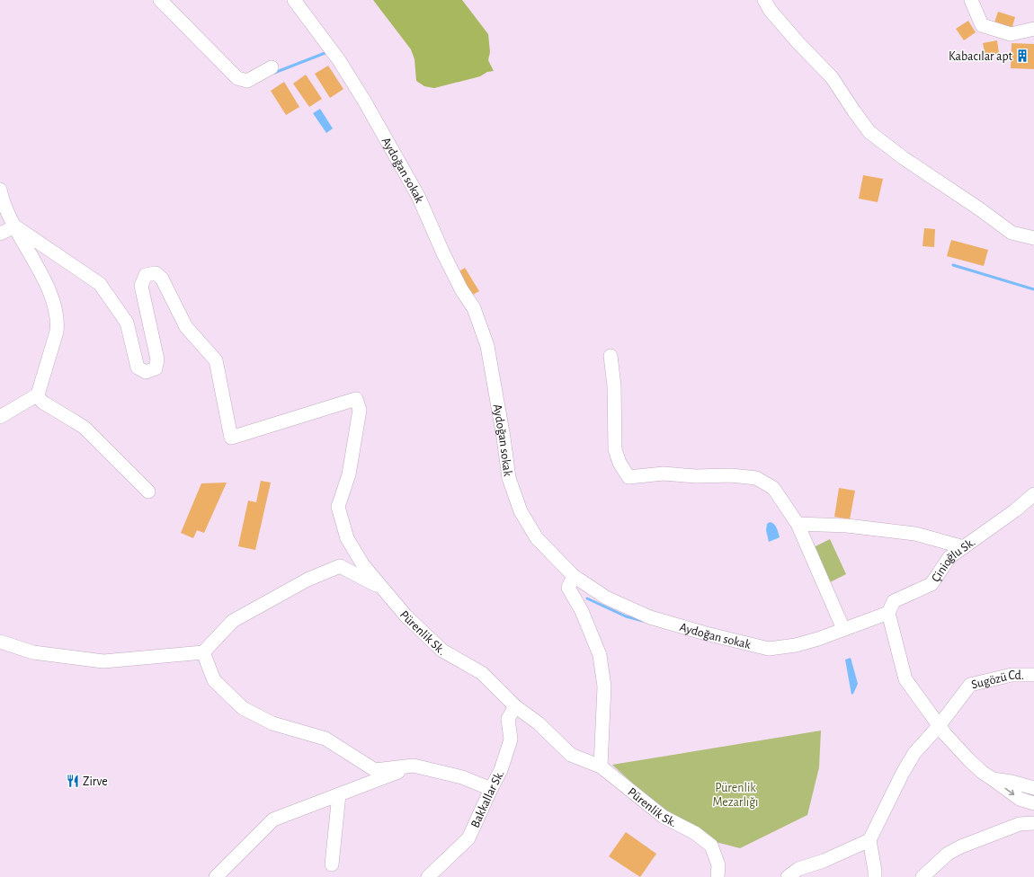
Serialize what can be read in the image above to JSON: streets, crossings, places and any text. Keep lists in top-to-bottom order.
{
  "streets": {
    "street": [
      "Aydoğan sokak",
      "Çinioğlu Sk.",
      "Pürenlik Sk.",
      "Sugözü Cd.",
      "Bakkallar Sk."
    ]
  },
  "crossings": [
    ["Aydoğan sokak", "Çinioğlu Sk."],
    ["Pürenlik Sk.", "Bakkallar Sk."]
  ],
  "parks": ["Pürenlik Mezarlığı"],
  "places": {
    "building": ["Kabacılar apt"],
    "restaurant": ["Zirve"]
  }
}
